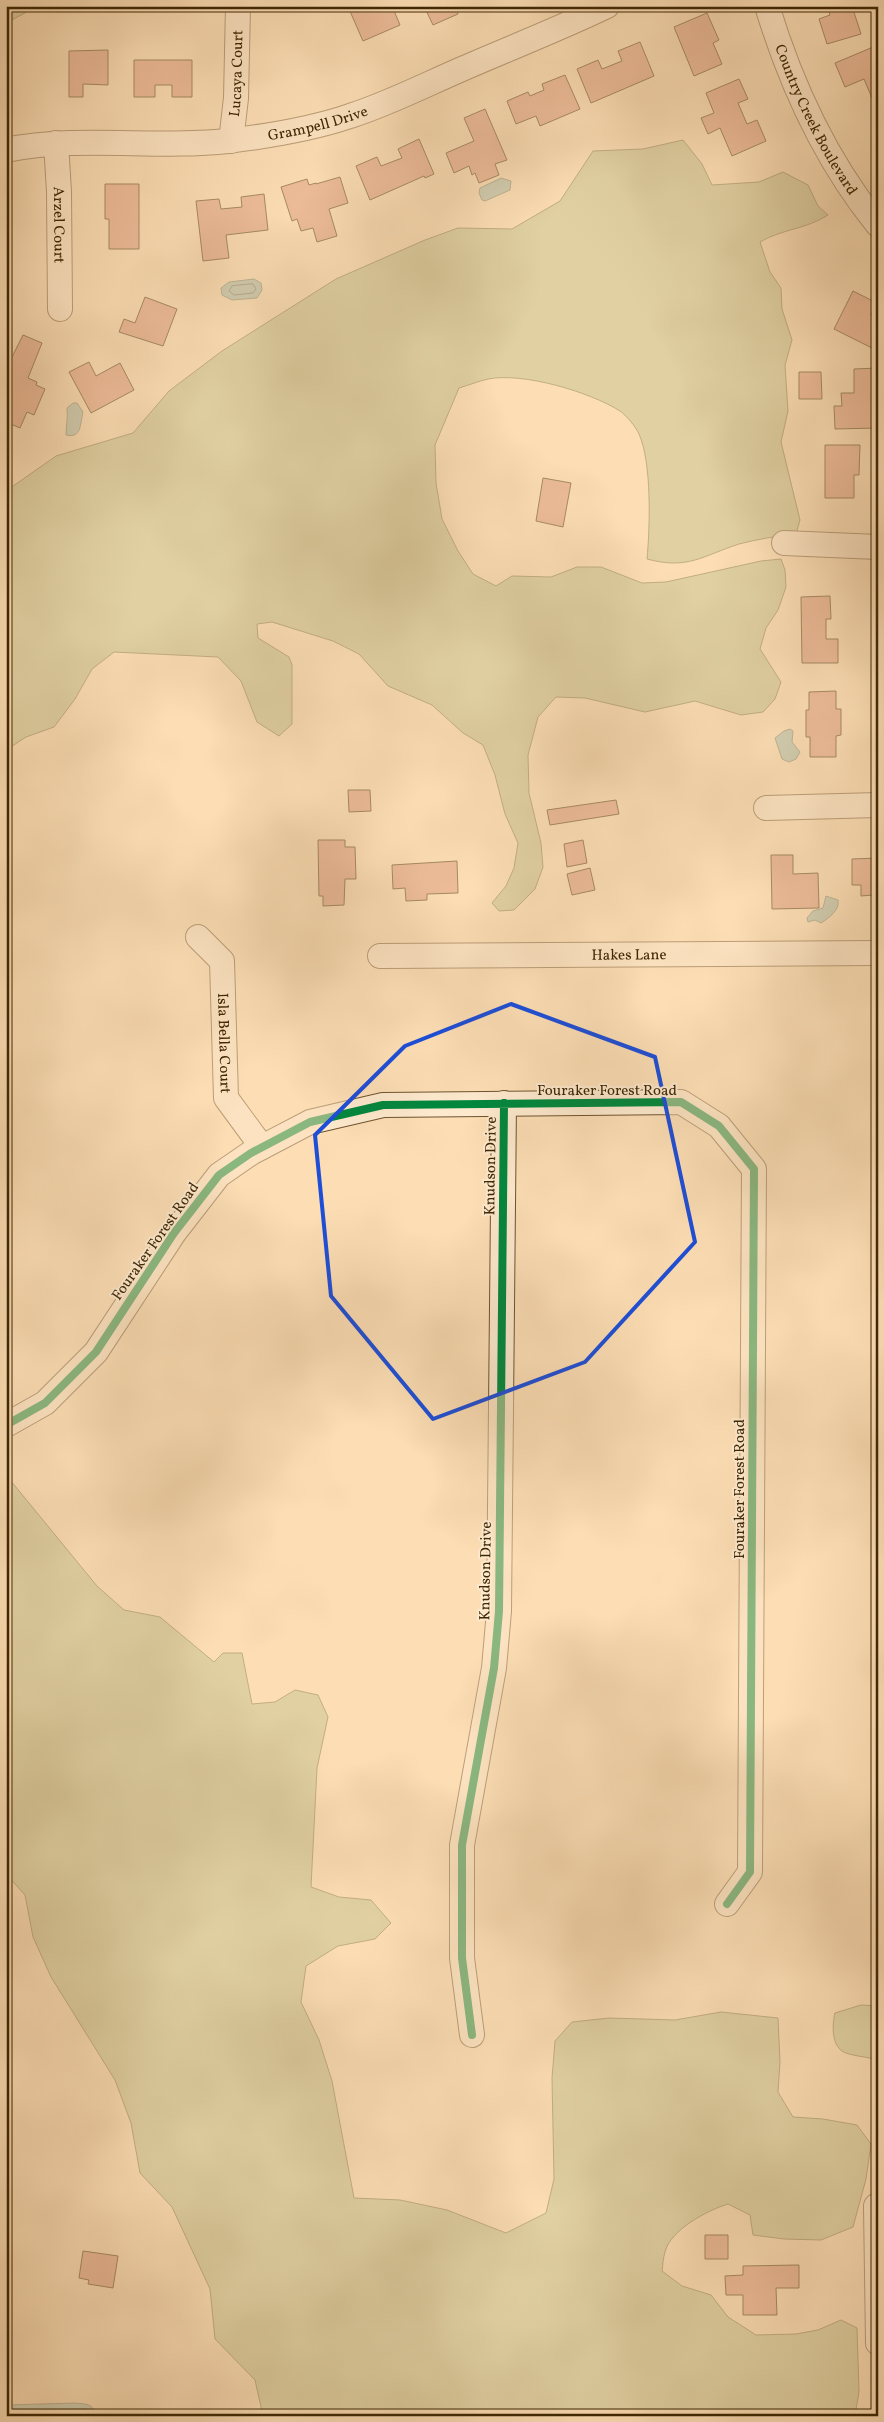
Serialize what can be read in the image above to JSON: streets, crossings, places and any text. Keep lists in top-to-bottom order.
{
  "streets": {
    "street": [
      "Lucaya Court",
      "Country Creek Boulevard",
      "Grampell Drive",
      "Arzel Court",
      "Hakes Lane",
      "Isla Bella Court",
      "Fouraker Forest Road",
      "Knudson Drive"
    ]
  },
  "crossings": [
    ["Lucaya Court", "Grampell Drive"],
    ["Grampell Drive", "Arzel Court"],
    ["Isla Bella Court", "Fouraker Forest Road"],
    ["Fouraker Forest Road", "Knudson Drive"]
  ]
}
